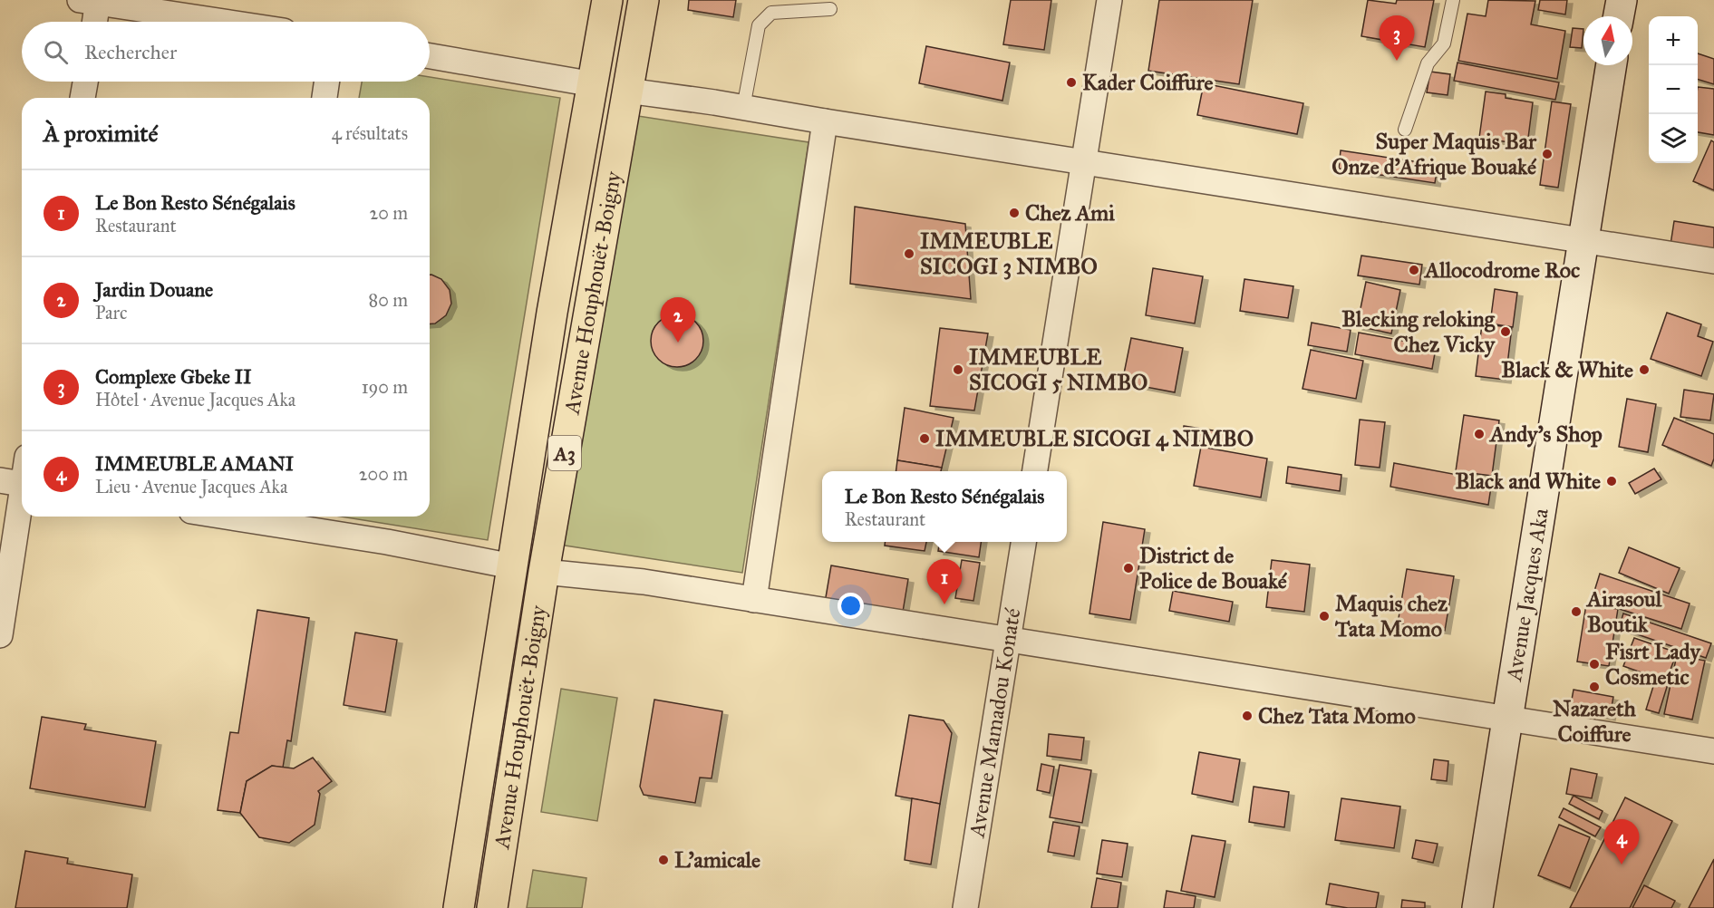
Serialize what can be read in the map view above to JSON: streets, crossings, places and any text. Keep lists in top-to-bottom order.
{
  "streets": {
    "highway": ["Avenue Houphouët-Boigny", "A3"],
    "street": ["Avenue Jacques Aka", "Avenue Mamadou Konaté"]
  },
  "places": [
    "Kader Coiffure",
    "Super Maquis Bar Onze d'Afrique Bouaké",
    "Chez Ami",
    "IMMEUBLE SICOGI 3 NIMBO",
    "Allocodrome Roc",
    "Blecking reloking Chez Vicky",
    "IMMEUBLE SICOGI 5 NIMBO",
    "Black & White",
    "Andy's Shop",
    "IMMEUBLE SICOGI 4 NIMBO",
    "Black and White",
    "District de Police de Bouaké",
    "Airasoul Boutik",
    "Maquis chez Tata Momo",
    "Fisrt Lady Cosmetic",
    "Nazareth Coiffure",
    "Chez Tata Momo",
    "L'amicale"
  ],
  "north": "top",
  "page": {
    "pins": [
      "3",
      "2",
      "1",
      "4"
    ],
    "map_buttons": ["+", "−"],
    "search": "Rechercher",
    "heading": ["À proximité", "4 résultats"],
    "list": [
      {
        "mark": "1",
        "name": "Le Bon Resto Sénégalais",
        "note": "Restaurant",
        "value": "20 m"
      },
      {
        "mark": "2",
        "name": "Jardin Douane",
        "note": "Parc",
        "value": "80 m"
      },
      {
        "mark": "3",
        "name": "Complexe Gbeke II",
        "note": "Hôtel · Avenue Jacques Aka",
        "value": "190 m"
      },
      {
        "mark": "4",
        "name": "IMMEUBLE AMANI",
        "note": "Lieu · Avenue Jacques Aka",
        "value": "200 m"
      }
    ],
    "popup": ["Le Bon Resto Sénégalais", "Restaurant"]
  }
}
